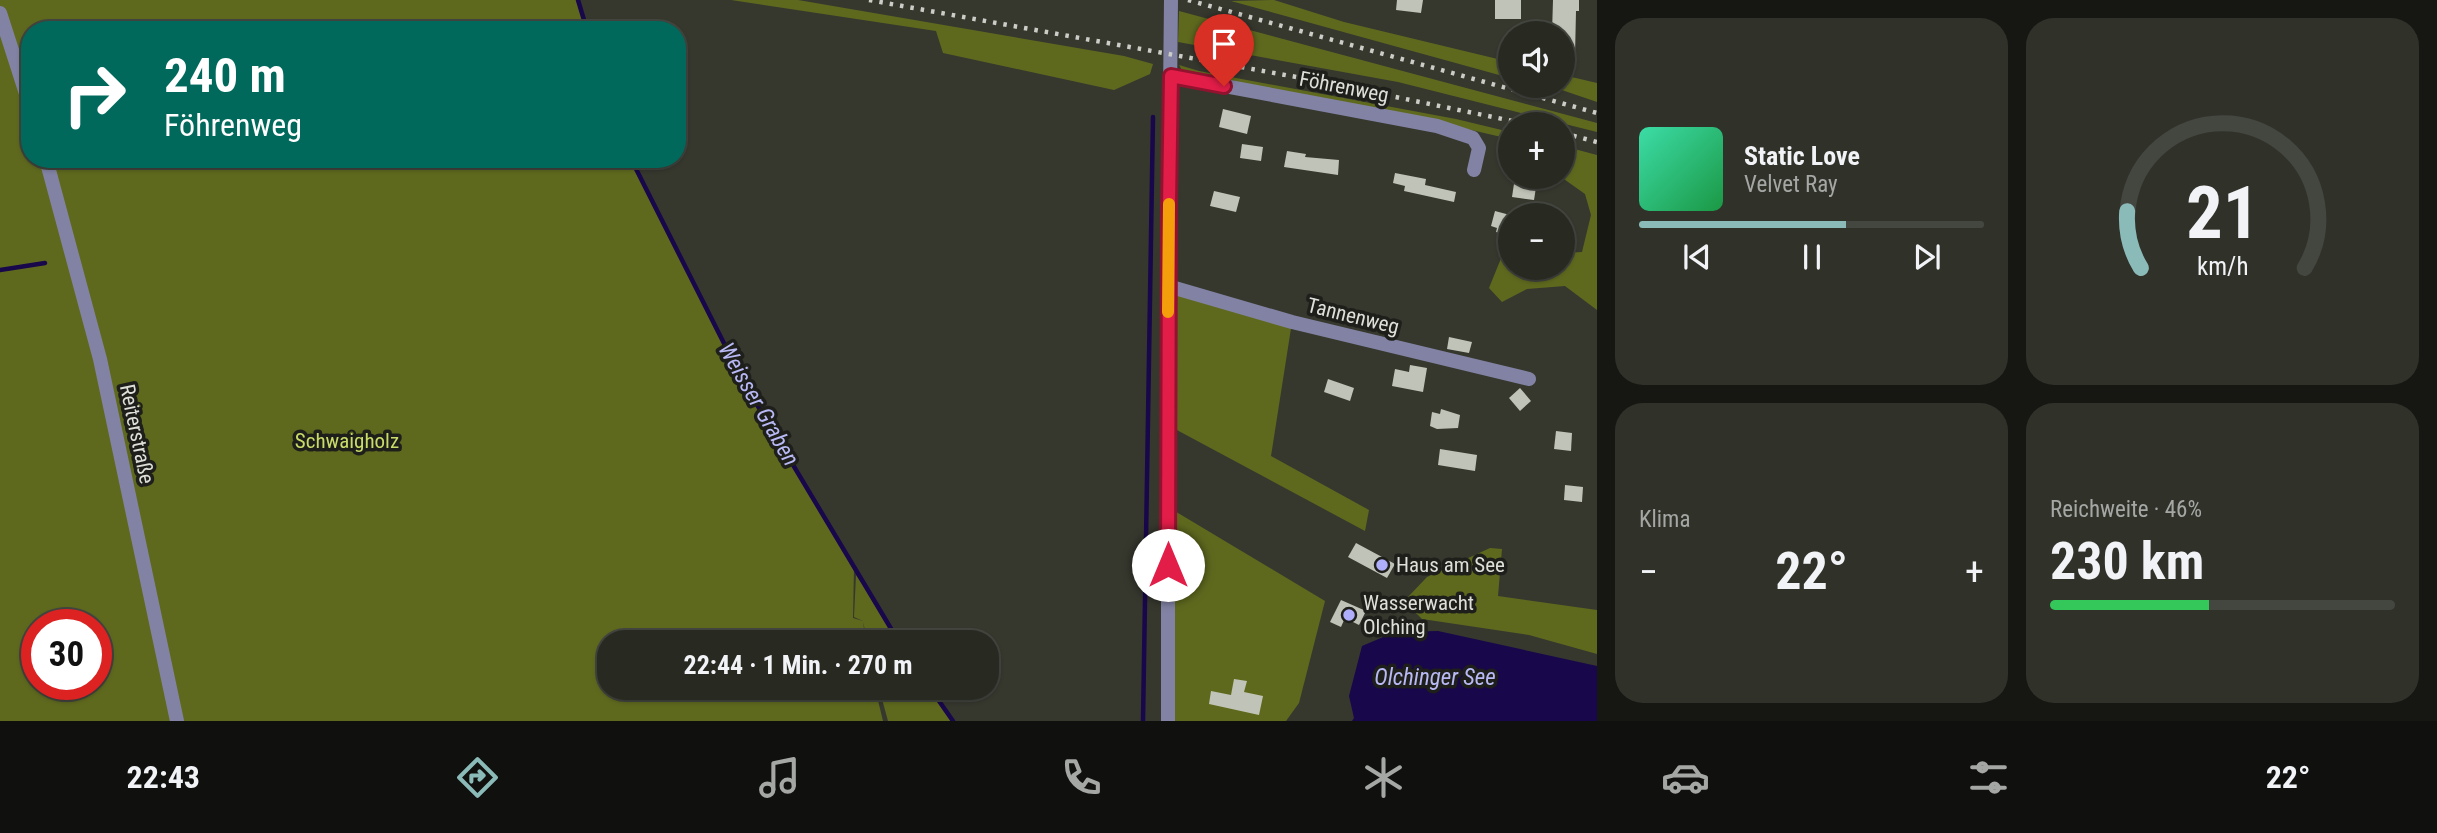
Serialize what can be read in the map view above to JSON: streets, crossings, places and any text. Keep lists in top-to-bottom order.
{
  "streets": {
    "street": ["Föhrenweg", "Tannenweg", "Reiterstraße"]
  },
  "water": ["Weisser Graben", "Olchinger See"],
  "parks": ["Schwaigholz"],
  "places": ["Haus am See", "Wasserwacht Olching"],
  "page": {
    "map_buttons": ["+", "−"],
    "turn": ["240 m", "Föhrenweg"],
    "song": ["Static Love", "Velvet Ray"],
    "tile": [
      "Klima",
      ["Reichweite · 46%", "230 km"]
    ],
    "heat": ["−", "22°", "+"],
    "limit": "30",
    "trip": "22:44 · 1 Min. · 270 m",
    "tabs": ["22:43", "22°"],
    "gauge": ["21", "km/h"]
  }
}
